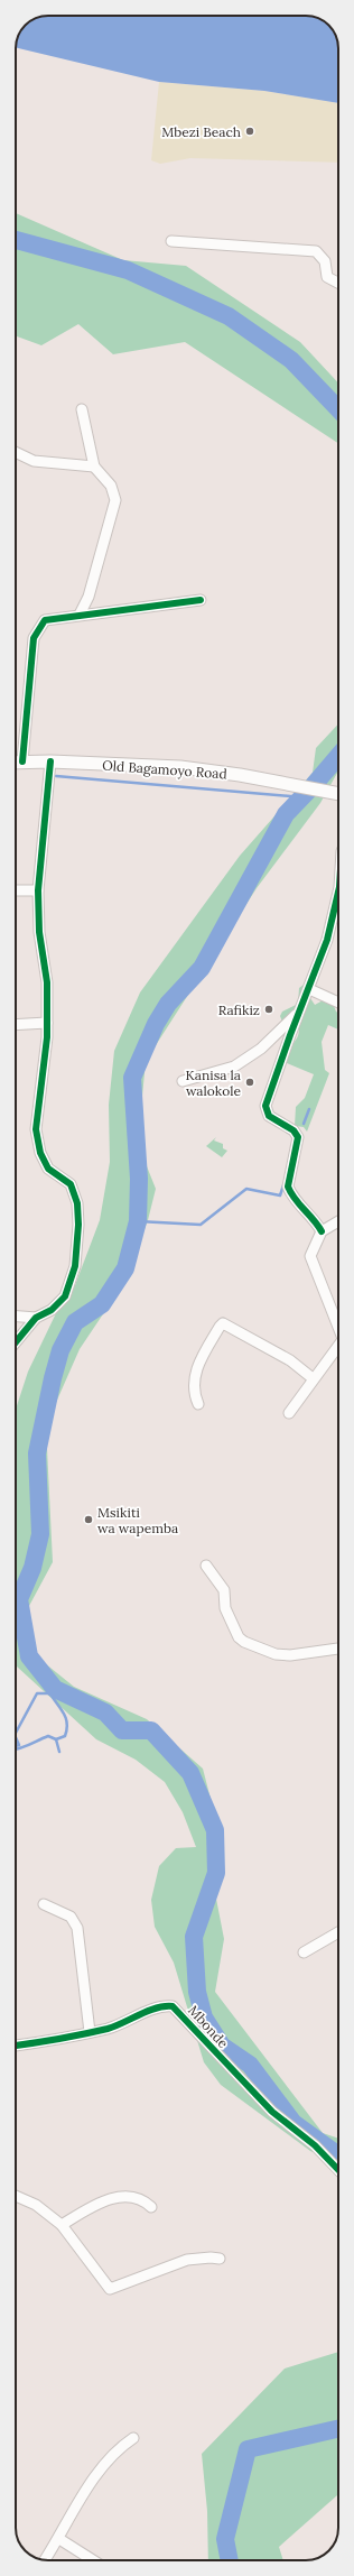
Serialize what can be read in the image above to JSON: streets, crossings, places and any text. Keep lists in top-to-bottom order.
{
  "streets": {
    "main road": ["Old Bagamoyo Road"],
    "street": ["Mbonde"]
  },
  "places": [
    "Mbezi Beach",
    "Rafikiz",
    "Kanisa la walokole",
    "Msikiti wa wapemba"
  ]
}
